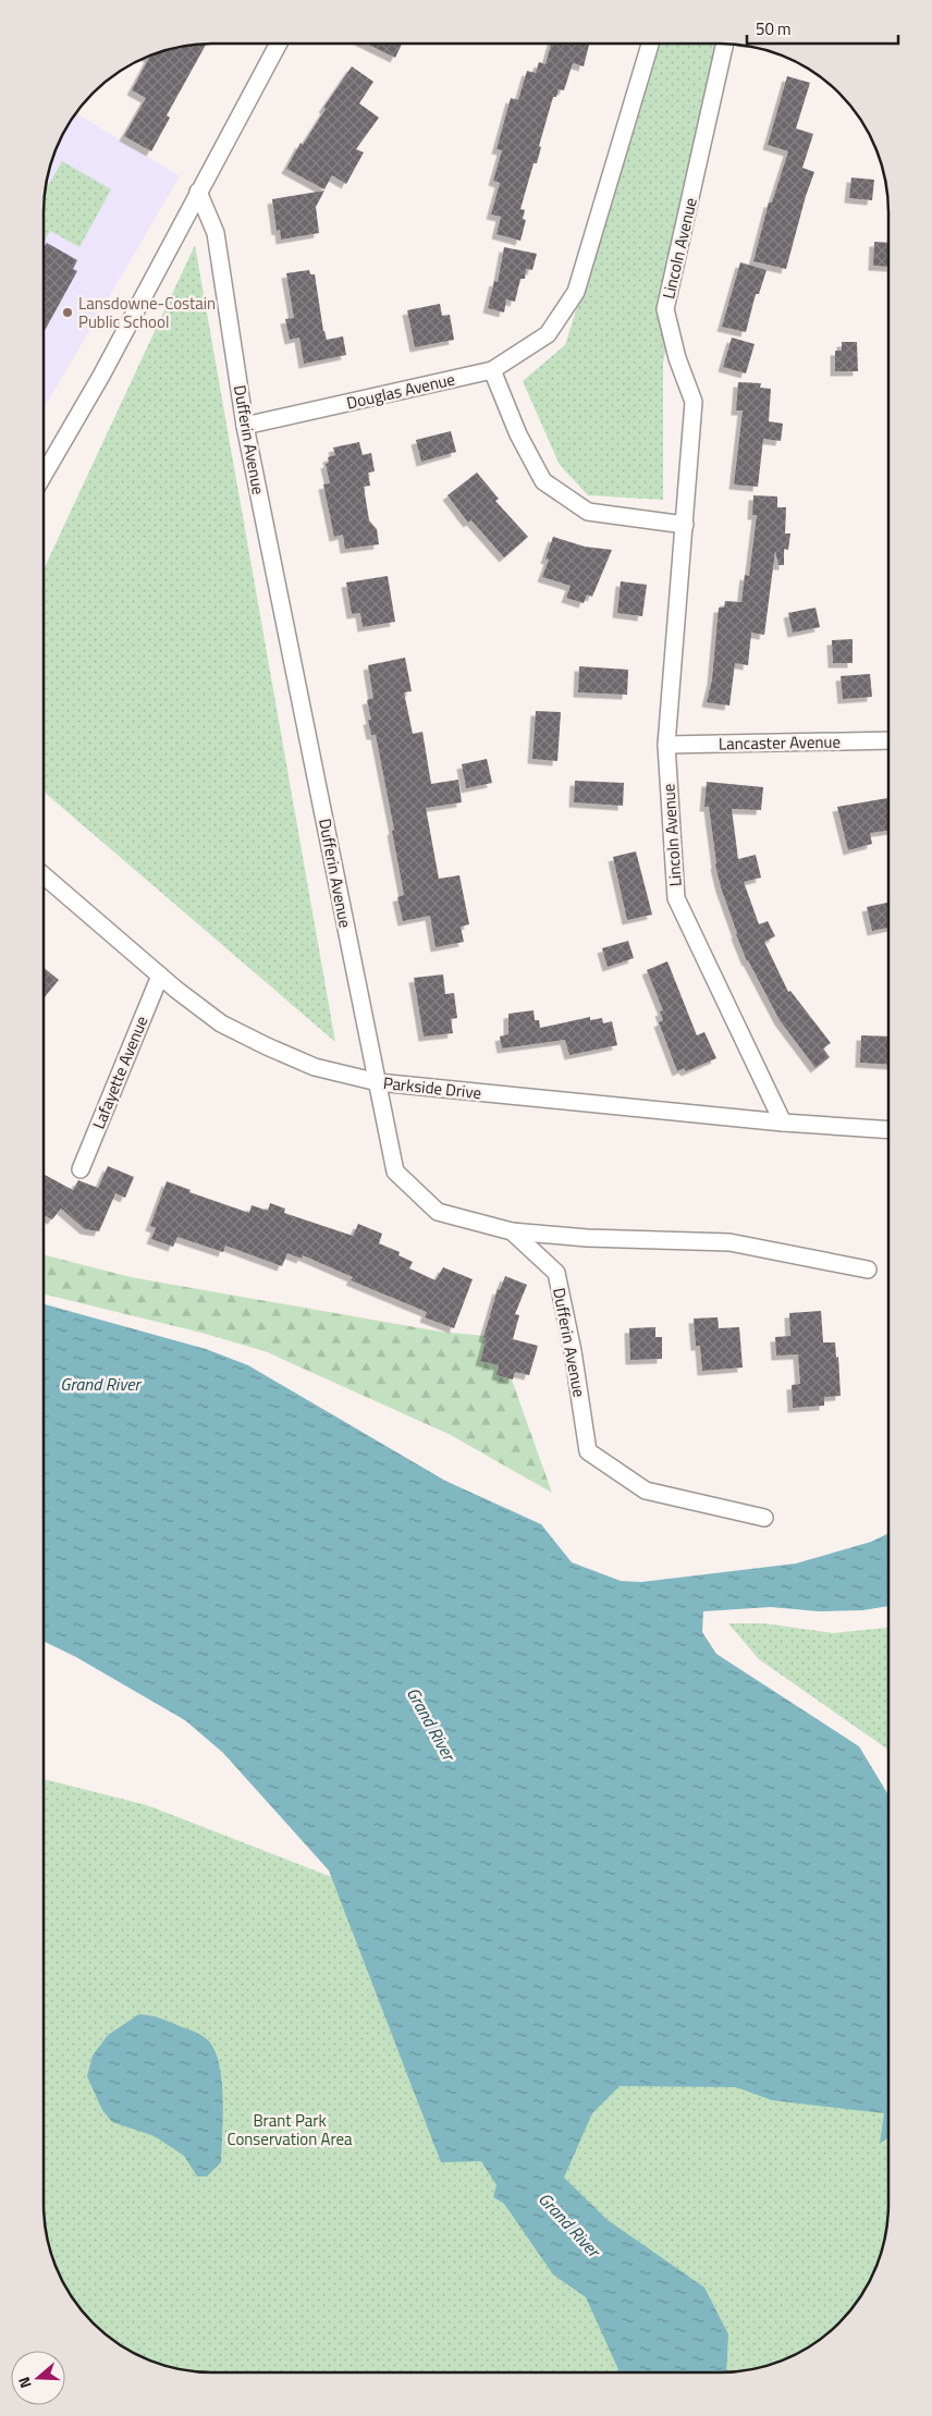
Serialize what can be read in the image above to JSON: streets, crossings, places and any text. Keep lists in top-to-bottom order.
{
  "streets": {
    "street": [
      "Lincoln Avenue",
      "Douglas Avenue",
      "Dufferin Avenue",
      "Lancaster Avenue",
      "Lafayette Avenue",
      "Parkside Drive"
    ]
  },
  "crossings": [
    ["Lincoln Avenue", "Lancaster Avenue"],
    ["Lincoln Avenue", "Parkside Drive"],
    ["Douglas Avenue", "Dufferin Avenue"],
    ["Dufferin Avenue", "Parkside Drive"],
    ["Lafayette Avenue", "Parkside Drive"]
  ],
  "water": ["Grand River"],
  "parks": ["Brant Park Conservation Area"],
  "places": ["Lansdowne-Costain Public School"],
  "scale_bar": "50 m",
  "north": "left"
}
